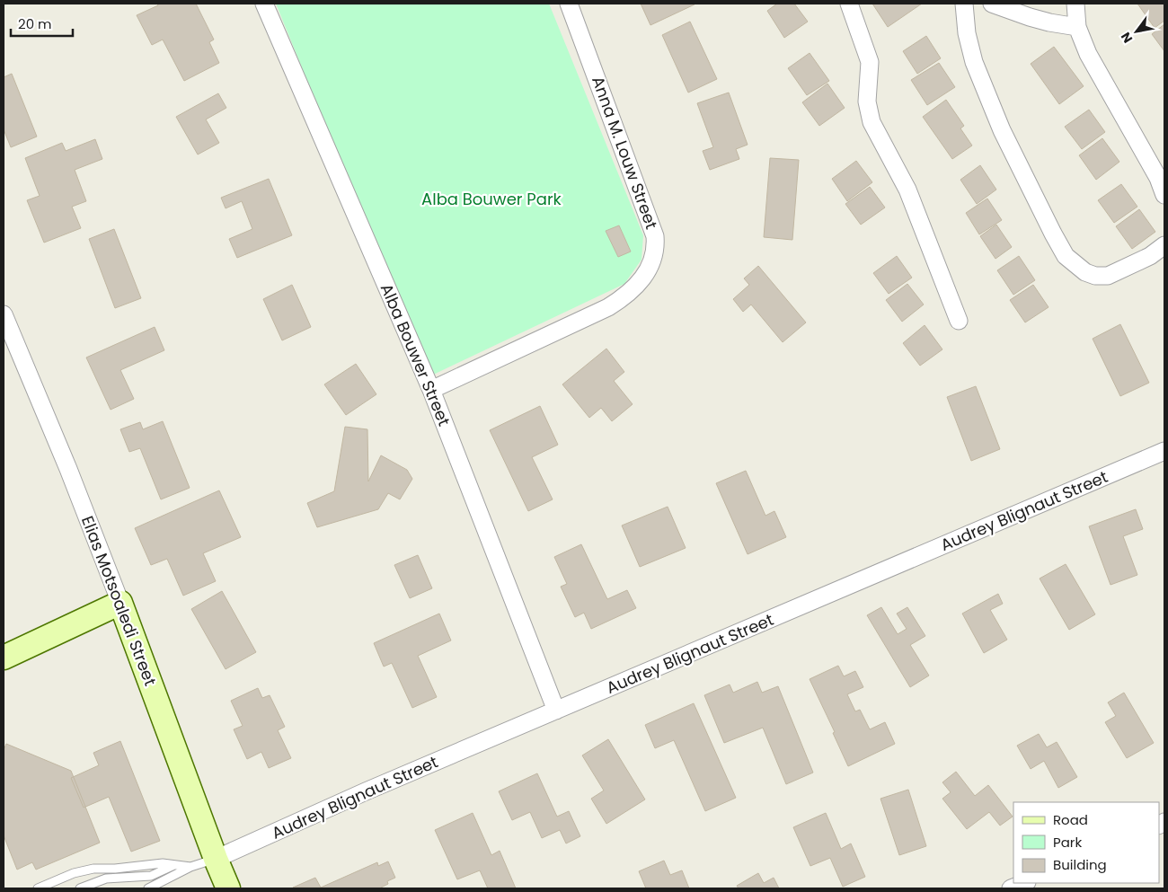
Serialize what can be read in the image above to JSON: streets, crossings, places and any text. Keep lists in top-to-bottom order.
{
  "streets": {
    "street": [
      "Anna M. Louw Street",
      "Alba Bouwer Street",
      "Audrey Blignaut Street",
      "Elias Motsoaledi Street"
    ]
  },
  "crossings": [
    ["Anna M. Louw Street", "Alba Bouwer Street"],
    ["Alba Bouwer Street", "Audrey Blignaut Street"],
    ["Audrey Blignaut Street", "Elias Motsoaledi Street"]
  ],
  "parks": ["Alba Bouwer Park"],
  "legend": ["Road", "Park", "Building"],
  "scale_bar": "20 m",
  "north": "bottom left"
}
